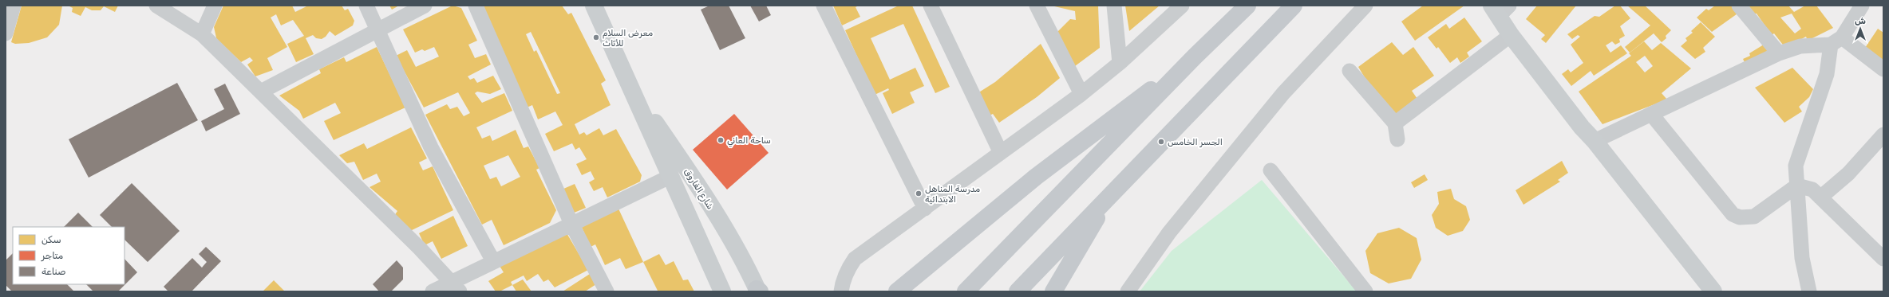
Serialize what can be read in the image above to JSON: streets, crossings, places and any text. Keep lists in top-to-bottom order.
{
  "streets": {
    "main road": ["شارع الفاروق"]
  },
  "places": [
    "معرض السلام للأثاث",
    "ساحة العاني",
    "الجسر الخامس",
    "مدرسة المناهل الابتدائية"
  ],
  "legend": ["سكن", "متاجر", "صناعة"],
  "north": "top"
}
